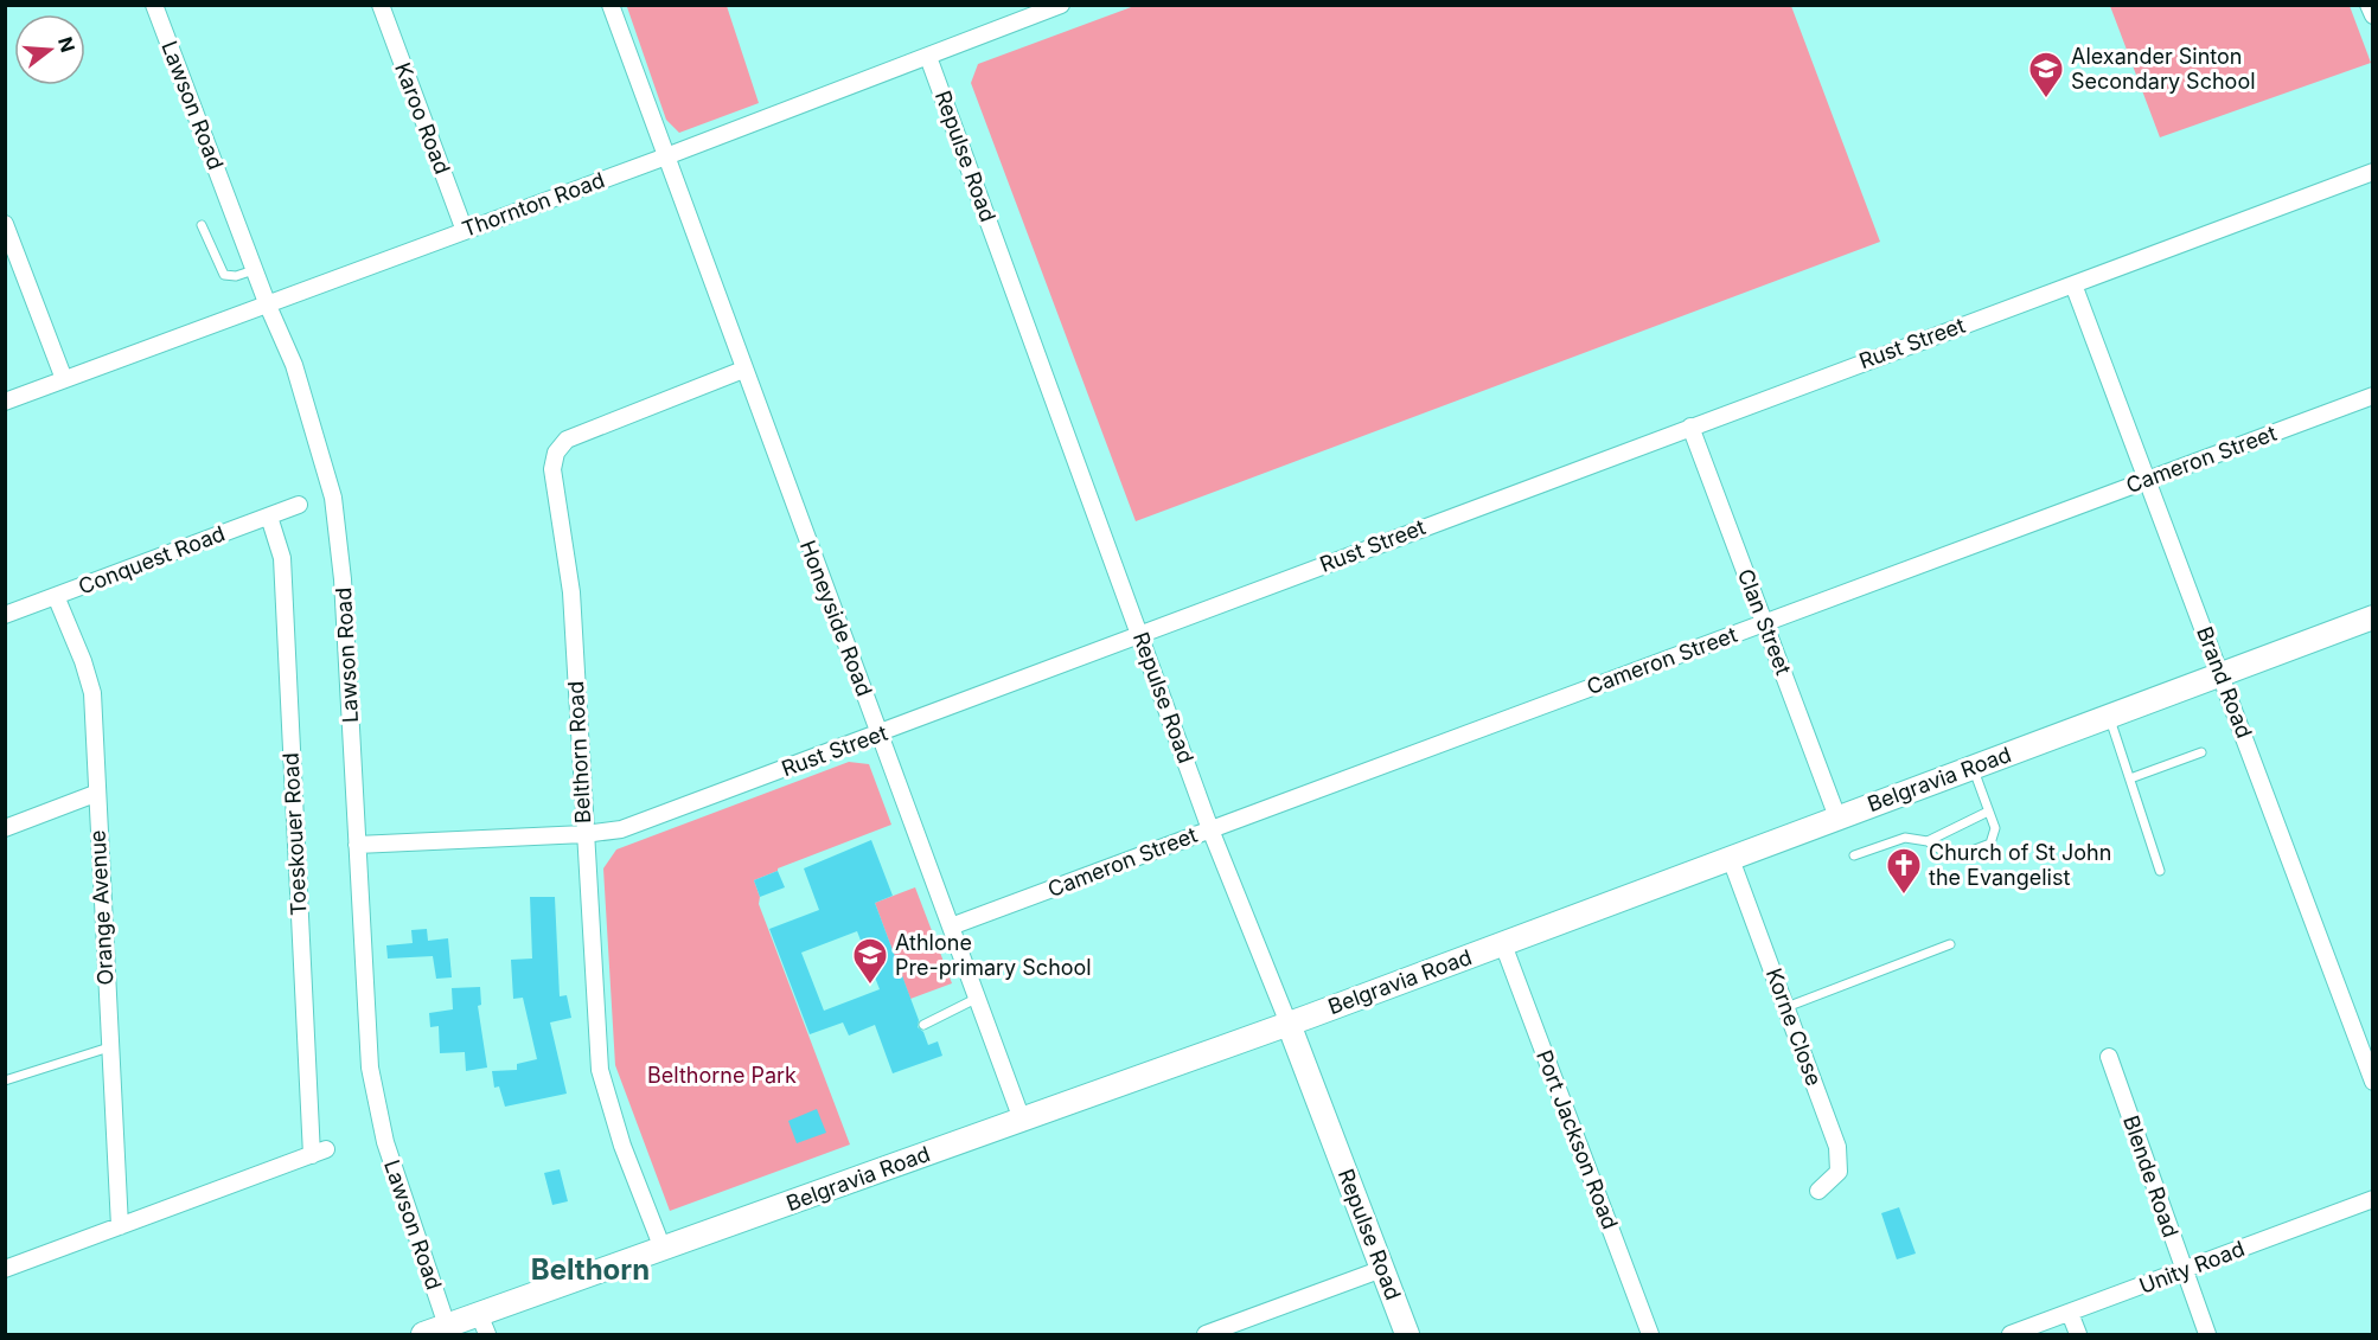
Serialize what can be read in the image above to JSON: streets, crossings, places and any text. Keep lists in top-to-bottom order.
{
  "streets": {
    "street": [
      "Lawson Road",
      "Karoo Road",
      "Repulse Road",
      "Thornton Road",
      "Rust Street",
      "Cameron Street",
      "Conquest Road",
      "Honeyside Road",
      "Clan Street",
      "Brand Road",
      "Belthorn Road",
      "Belgravia Road",
      "Toeskouer Road",
      "Orange Avenue",
      "Korne Close",
      "Port Jackson Road",
      "Blende Road",
      "Unity Road"
    ]
  },
  "crossings": [
    ["Lawson Road", "Thornton Road"],
    ["Lawson Road", "Rust Street"],
    ["Lawson Road", "Belgravia Road"],
    ["Karoo Road", "Thornton Road"],
    ["Repulse Road", "Thornton Road"],
    ["Repulse Road", "Rust Street"],
    ["Repulse Road", "Cameron Street"],
    ["Repulse Road", "Belgravia Road"],
    ["Thornton Road", "Honeyside Road"],
    ["Rust Street", "Honeyside Road"],
    ["Rust Street", "Clan Street"],
    ["Rust Street", "Brand Road"],
    ["Rust Street", "Belthorn Road"],
    ["Cameron Street", "Honeyside Road"],
    ["Cameron Street", "Clan Street"],
    ["Cameron Street", "Brand Road"],
    ["Conquest Road", "Toeskouer Road"],
    ["Conquest Road", "Orange Avenue"],
    ["Honeyside Road", "Belthorn Road"],
    ["Honeyside Road", "Belgravia Road"],
    ["Clan Street", "Belgravia Road"],
    ["Brand Road", "Belgravia Road"],
    ["Belthorn Road", "Belgravia Road"],
    ["Belgravia Road", "Korne Close"],
    ["Belgravia Road", "Port Jackson Road"],
    ["Toeskouer Road", "Orange Avenue"],
    ["Blende Road", "Unity Road"]
  ],
  "districts": ["Belthorn"],
  "parks": ["Belthorne Park"],
  "places": {
    "school or university": ["Alexander Sinton Secondary School", "Athlone Pre-primary School"],
    "church": ["Church of St John the Evangelist"]
  },
  "north": "right"
}
